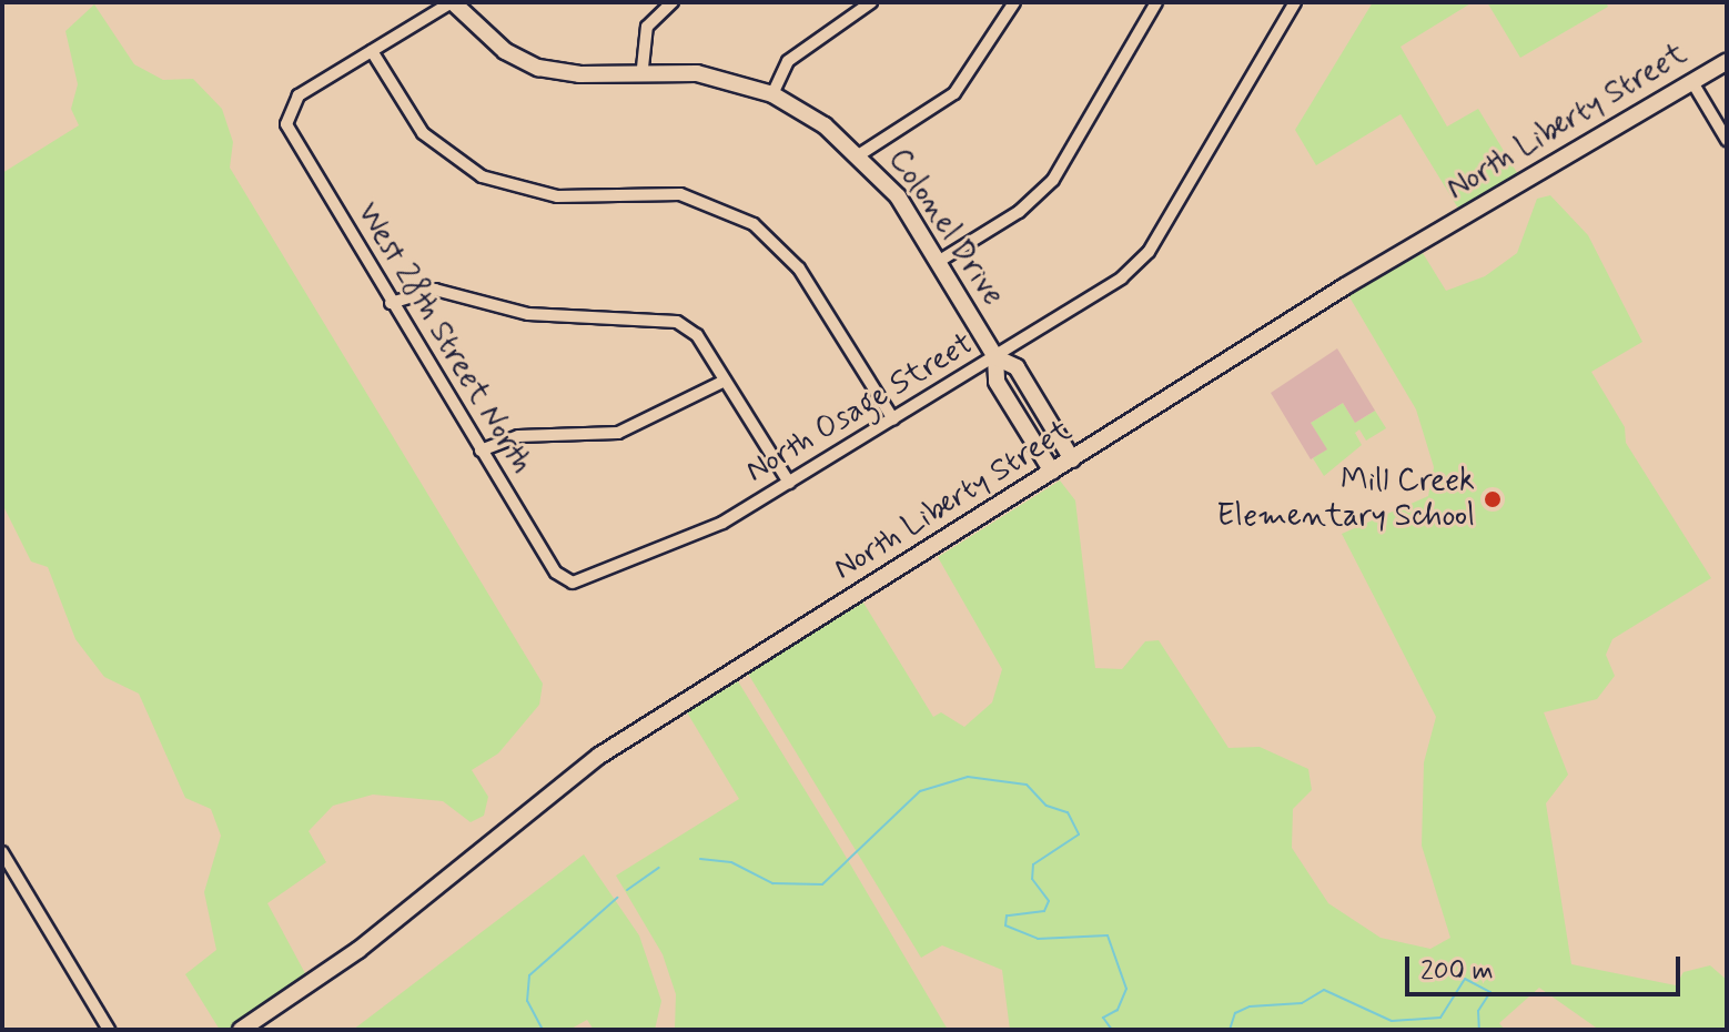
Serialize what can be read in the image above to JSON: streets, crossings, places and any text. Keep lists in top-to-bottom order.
{
  "streets": {
    "main road": ["North Liberty Street", "Colonel Drive"],
    "street": ["West 28th Street North", "North Osage Street"]
  },
  "crossings": [
    ["North Liberty Street", "Colonel Drive"],
    ["Colonel Drive", "North Osage Street"],
    ["West 28th Street North", "North Osage Street"]
  ],
  "places": ["Mill Creek Elementary School"],
  "scale_bar": "200 m"
}
